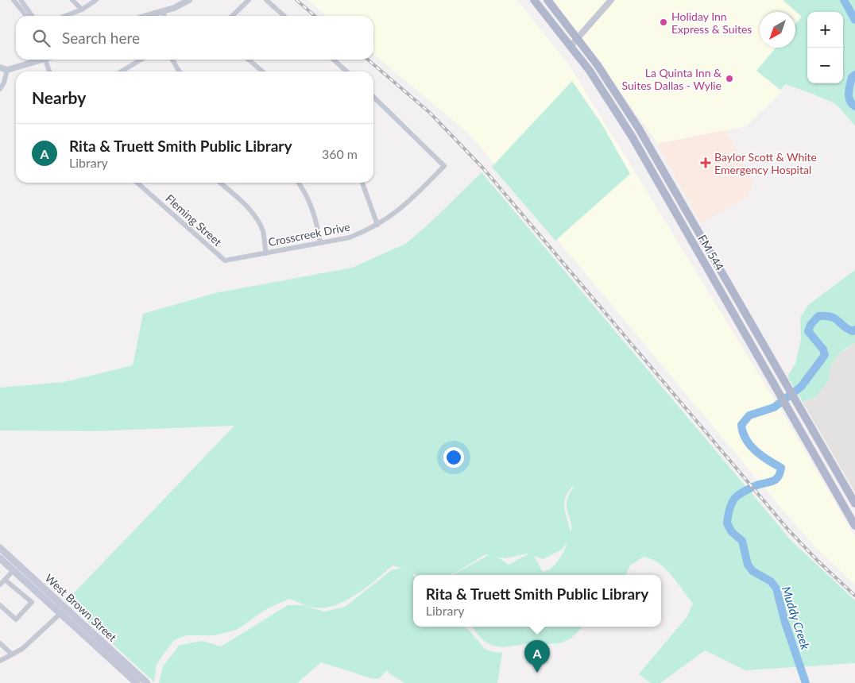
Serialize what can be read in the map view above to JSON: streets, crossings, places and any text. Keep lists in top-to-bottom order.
{
  "streets": {
    "main road": ["FM 544", "West Brown Street"],
    "street": ["Fleming Street", "Crosscreek Drive"]
  },
  "crossings": [
    ["Fleming Street", "Crosscreek Drive"]
  ],
  "water": ["Muddy Creek"],
  "places": {
    "other": ["Holiday Inn Express & Suites", "La Quinta Inn & Suites Dallas - Wylie"],
    "health": ["Baylor Scott & White Emergency Hospital"]
  },
  "north": "bottom left",
  "page": {
    "map_buttons": ["+", "−"],
    "search": "Search here",
    "heading": "Nearby",
    "list": [
      {
        "mark": "A",
        "name": "Rita & Truett Smith Public Library",
        "note": "Library",
        "value": "360 m"
      }
    ],
    "popup": ["Rita & Truett Smith Public Library", "Library"],
    "pins": "A"
  }
}
